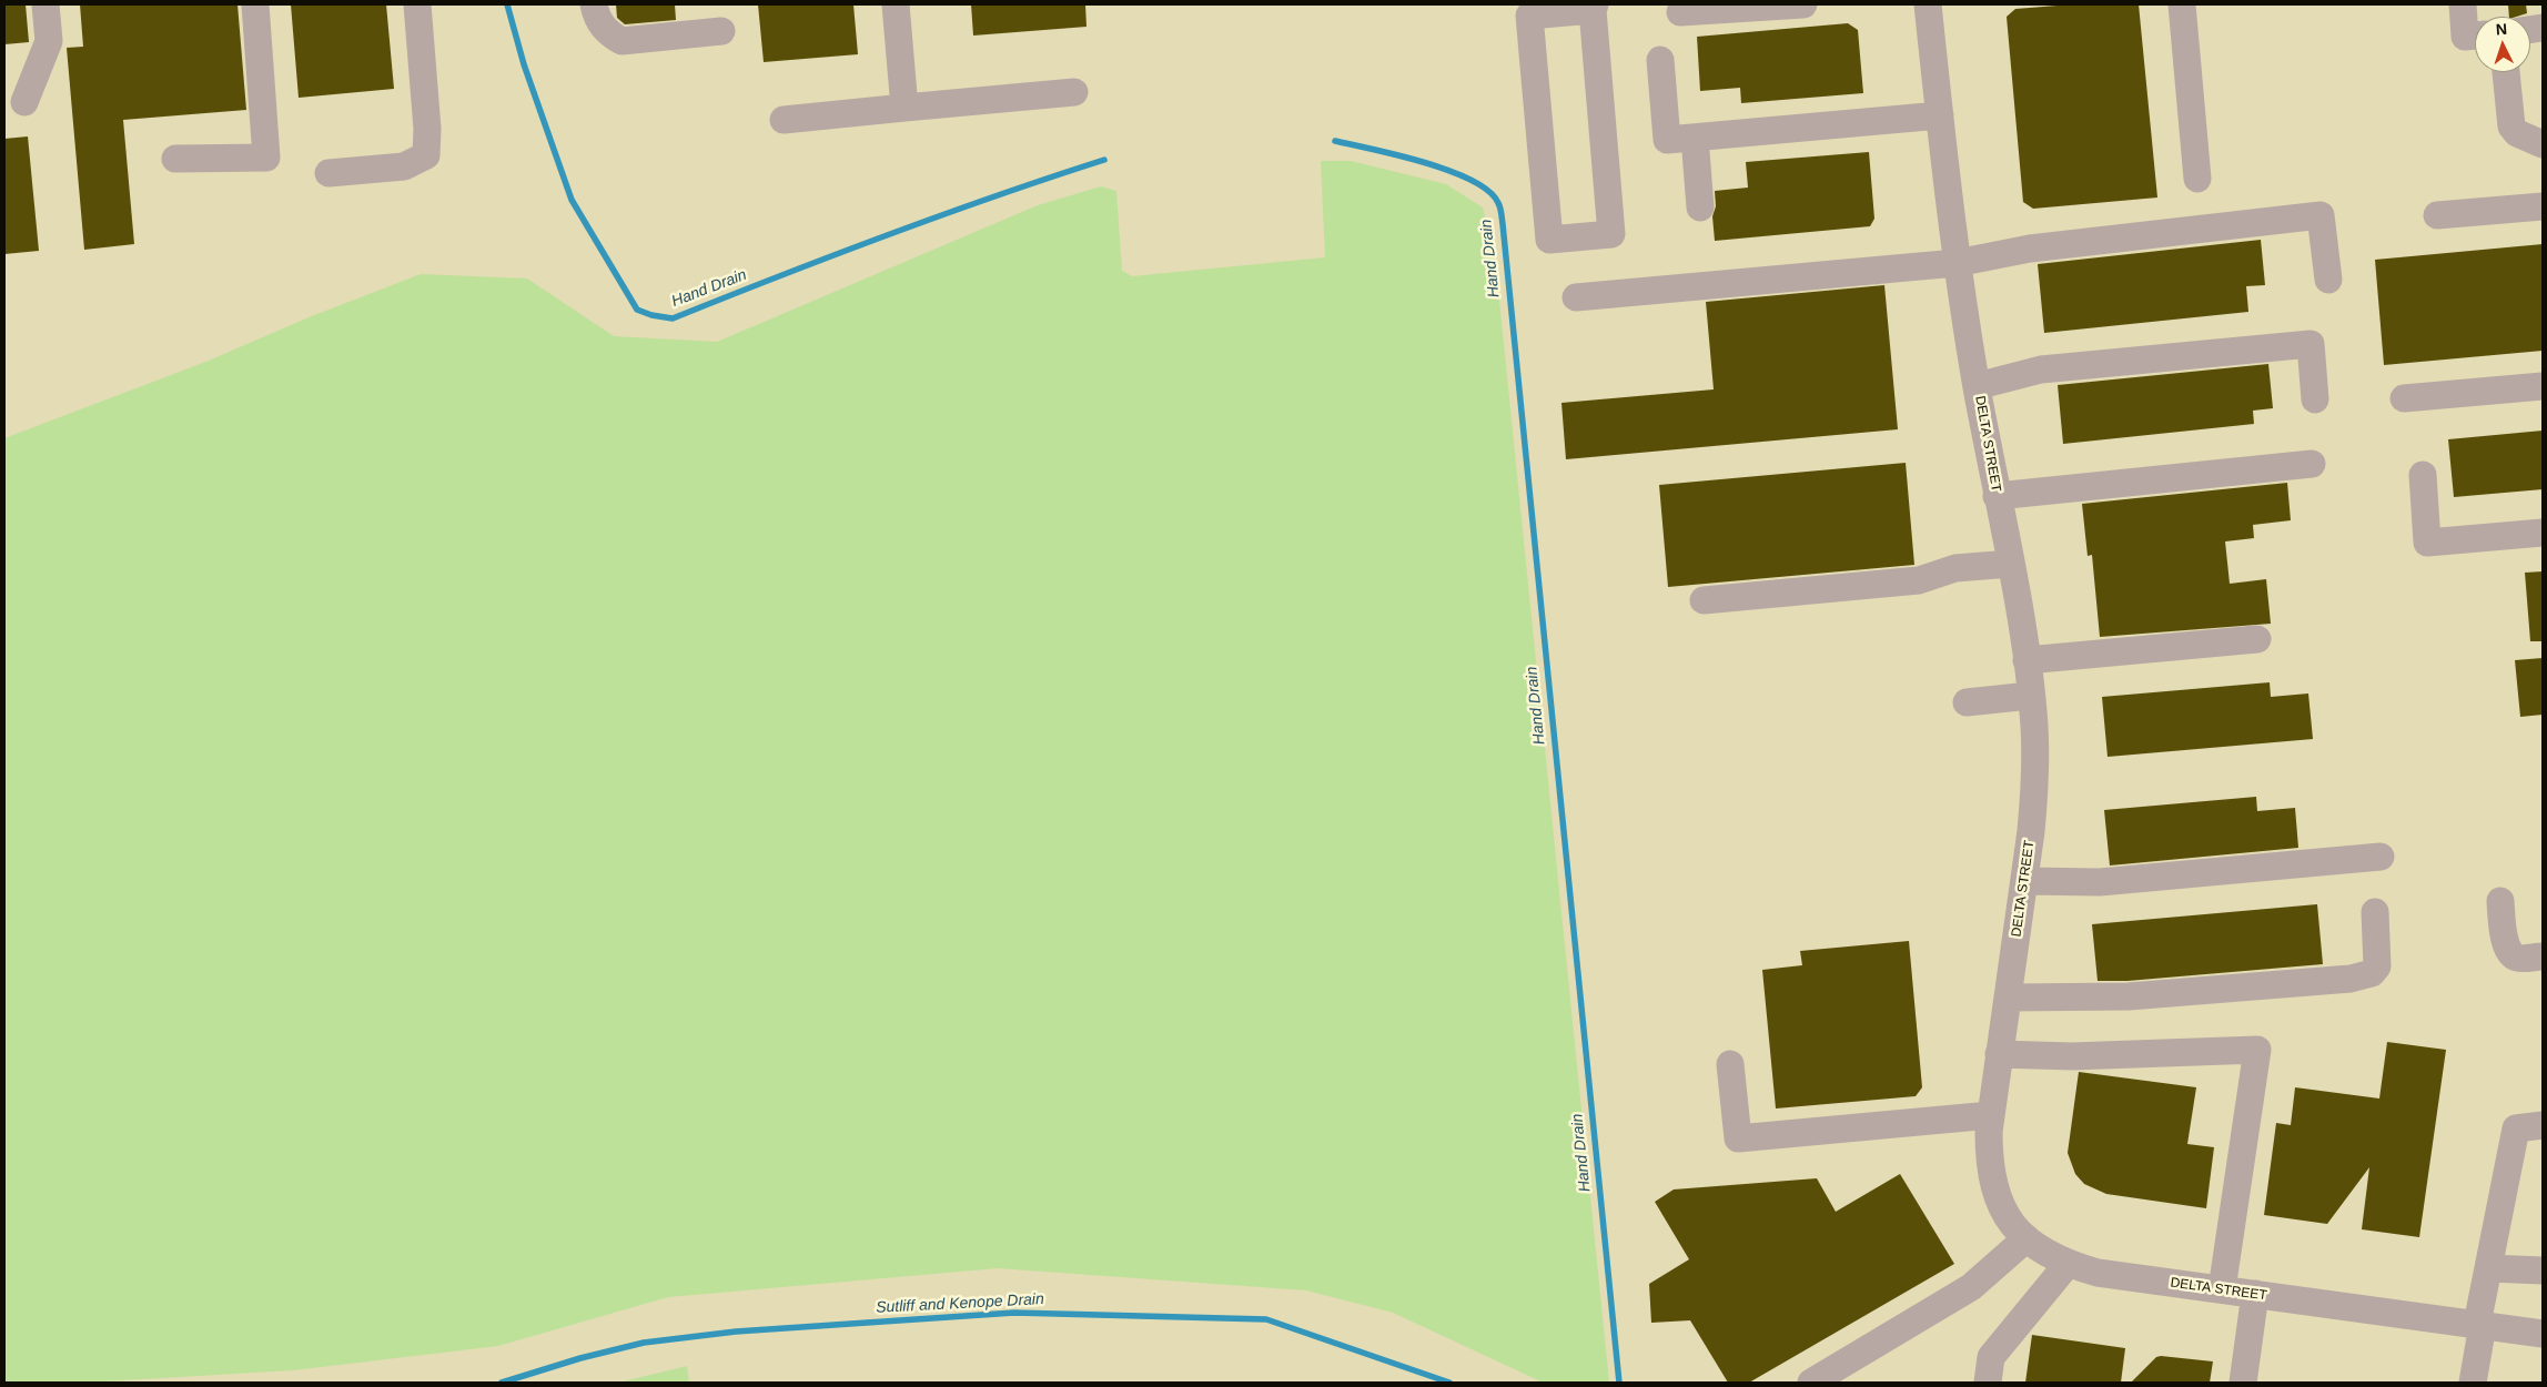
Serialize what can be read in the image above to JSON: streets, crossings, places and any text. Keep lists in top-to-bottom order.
{
  "streets": {
    "street": ["DELTA STREET"]
  },
  "water": ["Hand Drain", "Sutliff and Kenope Drain"],
  "north": "top"
}
